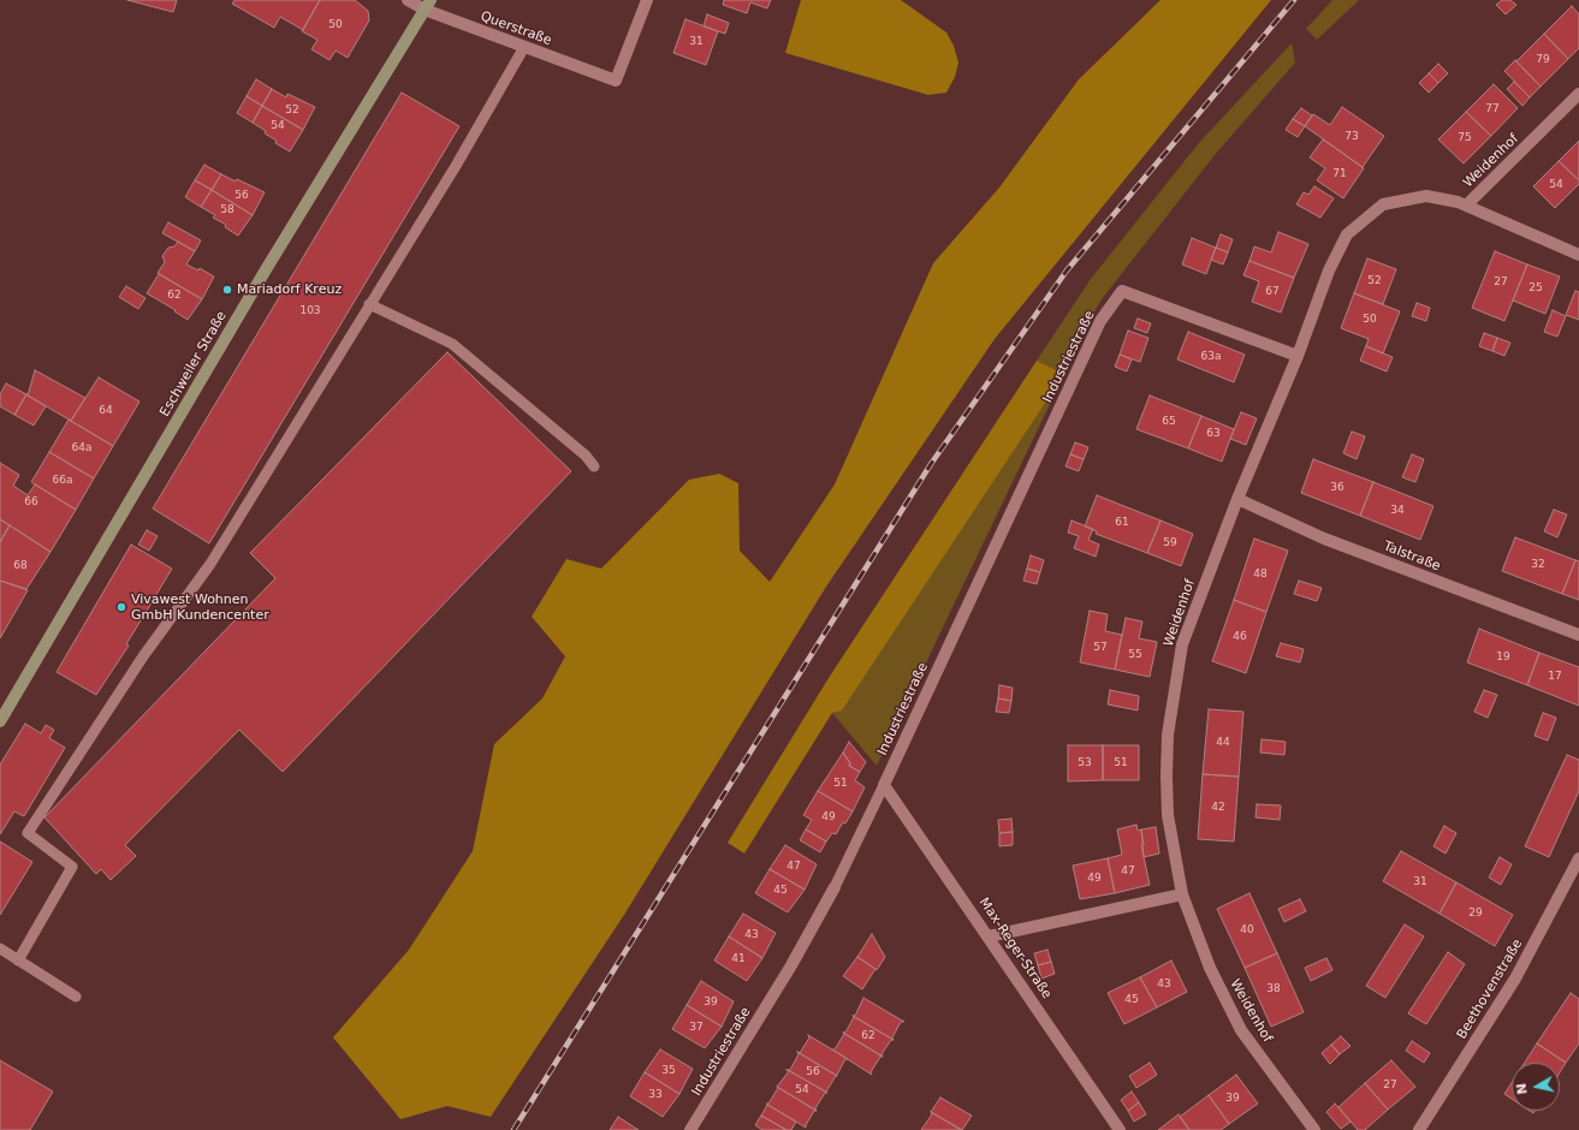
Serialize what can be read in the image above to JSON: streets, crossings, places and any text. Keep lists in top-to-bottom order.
{
  "streets": {
    "street": [
      "Querstraße",
      "Weidenhof",
      "Industriestraße",
      "Eschweiler Straße",
      "Talstraße",
      "Max-Reger-Straße",
      "Beethovenstraße"
    ]
  },
  "crossings": [
    ["Querstraße", "Eschweiler Straße"],
    ["Weidenhof", "Industriestraße"],
    ["Weidenhof", "Talstraße"],
    ["Industriestraße", "Max-Reger-Straße"]
  ],
  "places": ["Mariadorf Kreuz", "Vivawest Wohnen GmbH Kundencenter"],
  "house_numbers": [
    "50",
    "31",
    "79",
    "77",
    "52",
    "54",
    "73",
    "75",
    "71",
    "54",
    "56",
    "58",
    "52",
    "27",
    "25",
    "67",
    "62",
    "103",
    "50",
    "63a",
    "64",
    "65",
    "63",
    "64a",
    "66a",
    "36",
    "66",
    "34",
    "61",
    "59",
    "32",
    "68",
    "48",
    "46",
    "57",
    "55",
    "19",
    "17",
    "44",
    "53",
    "51",
    "51",
    "42",
    "49",
    "47",
    "47",
    "49",
    "31",
    "45",
    "29",
    "40",
    "43",
    "41",
    "43",
    "38",
    "45",
    "39",
    "37",
    "62",
    "35",
    "56",
    "27",
    "54",
    "33",
    "39"
  ],
  "north": "left"
}
